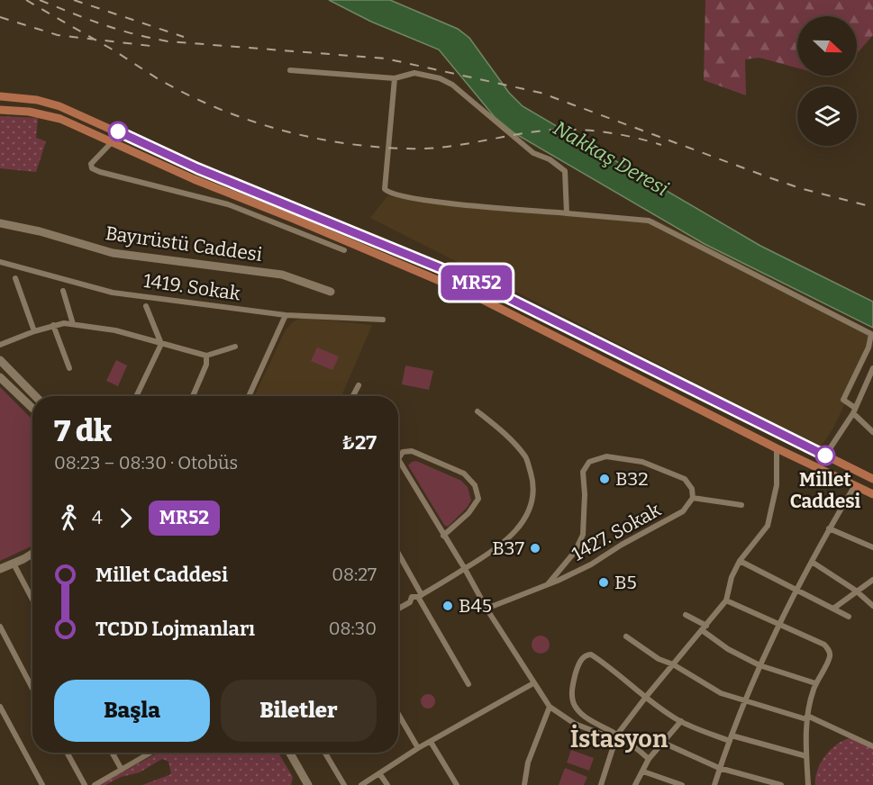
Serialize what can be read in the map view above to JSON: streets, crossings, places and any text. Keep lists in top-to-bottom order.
{
  "streets": {
    "street": ["Bayırüstü Caddesi", "1419. Sokak", "1427. Sokak"]
  },
  "districts": ["İstasyon"],
  "water": ["Nakkaş Deresi"],
  "places": [
    "Millet Caddesi",
    "B32",
    "B37",
    "B5",
    "B45"
  ],
  "lines": ["bus line MR52"],
  "north": "right",
  "page": {
    "on_map": "MR52",
    "heading": ["7 dk", "08:23 – 08:30 · Otobüs", "₺27"],
    "legs": ["4", "MR52"],
    "list": [
      {
        "name": "Millet Caddesi",
        "value": "08:27"
      },
      {
        "name": "TCDD Lojmanları",
        "value": "08:30"
      }
    ],
    "buttons": ["Başla", "Biletler"]
  }
}
